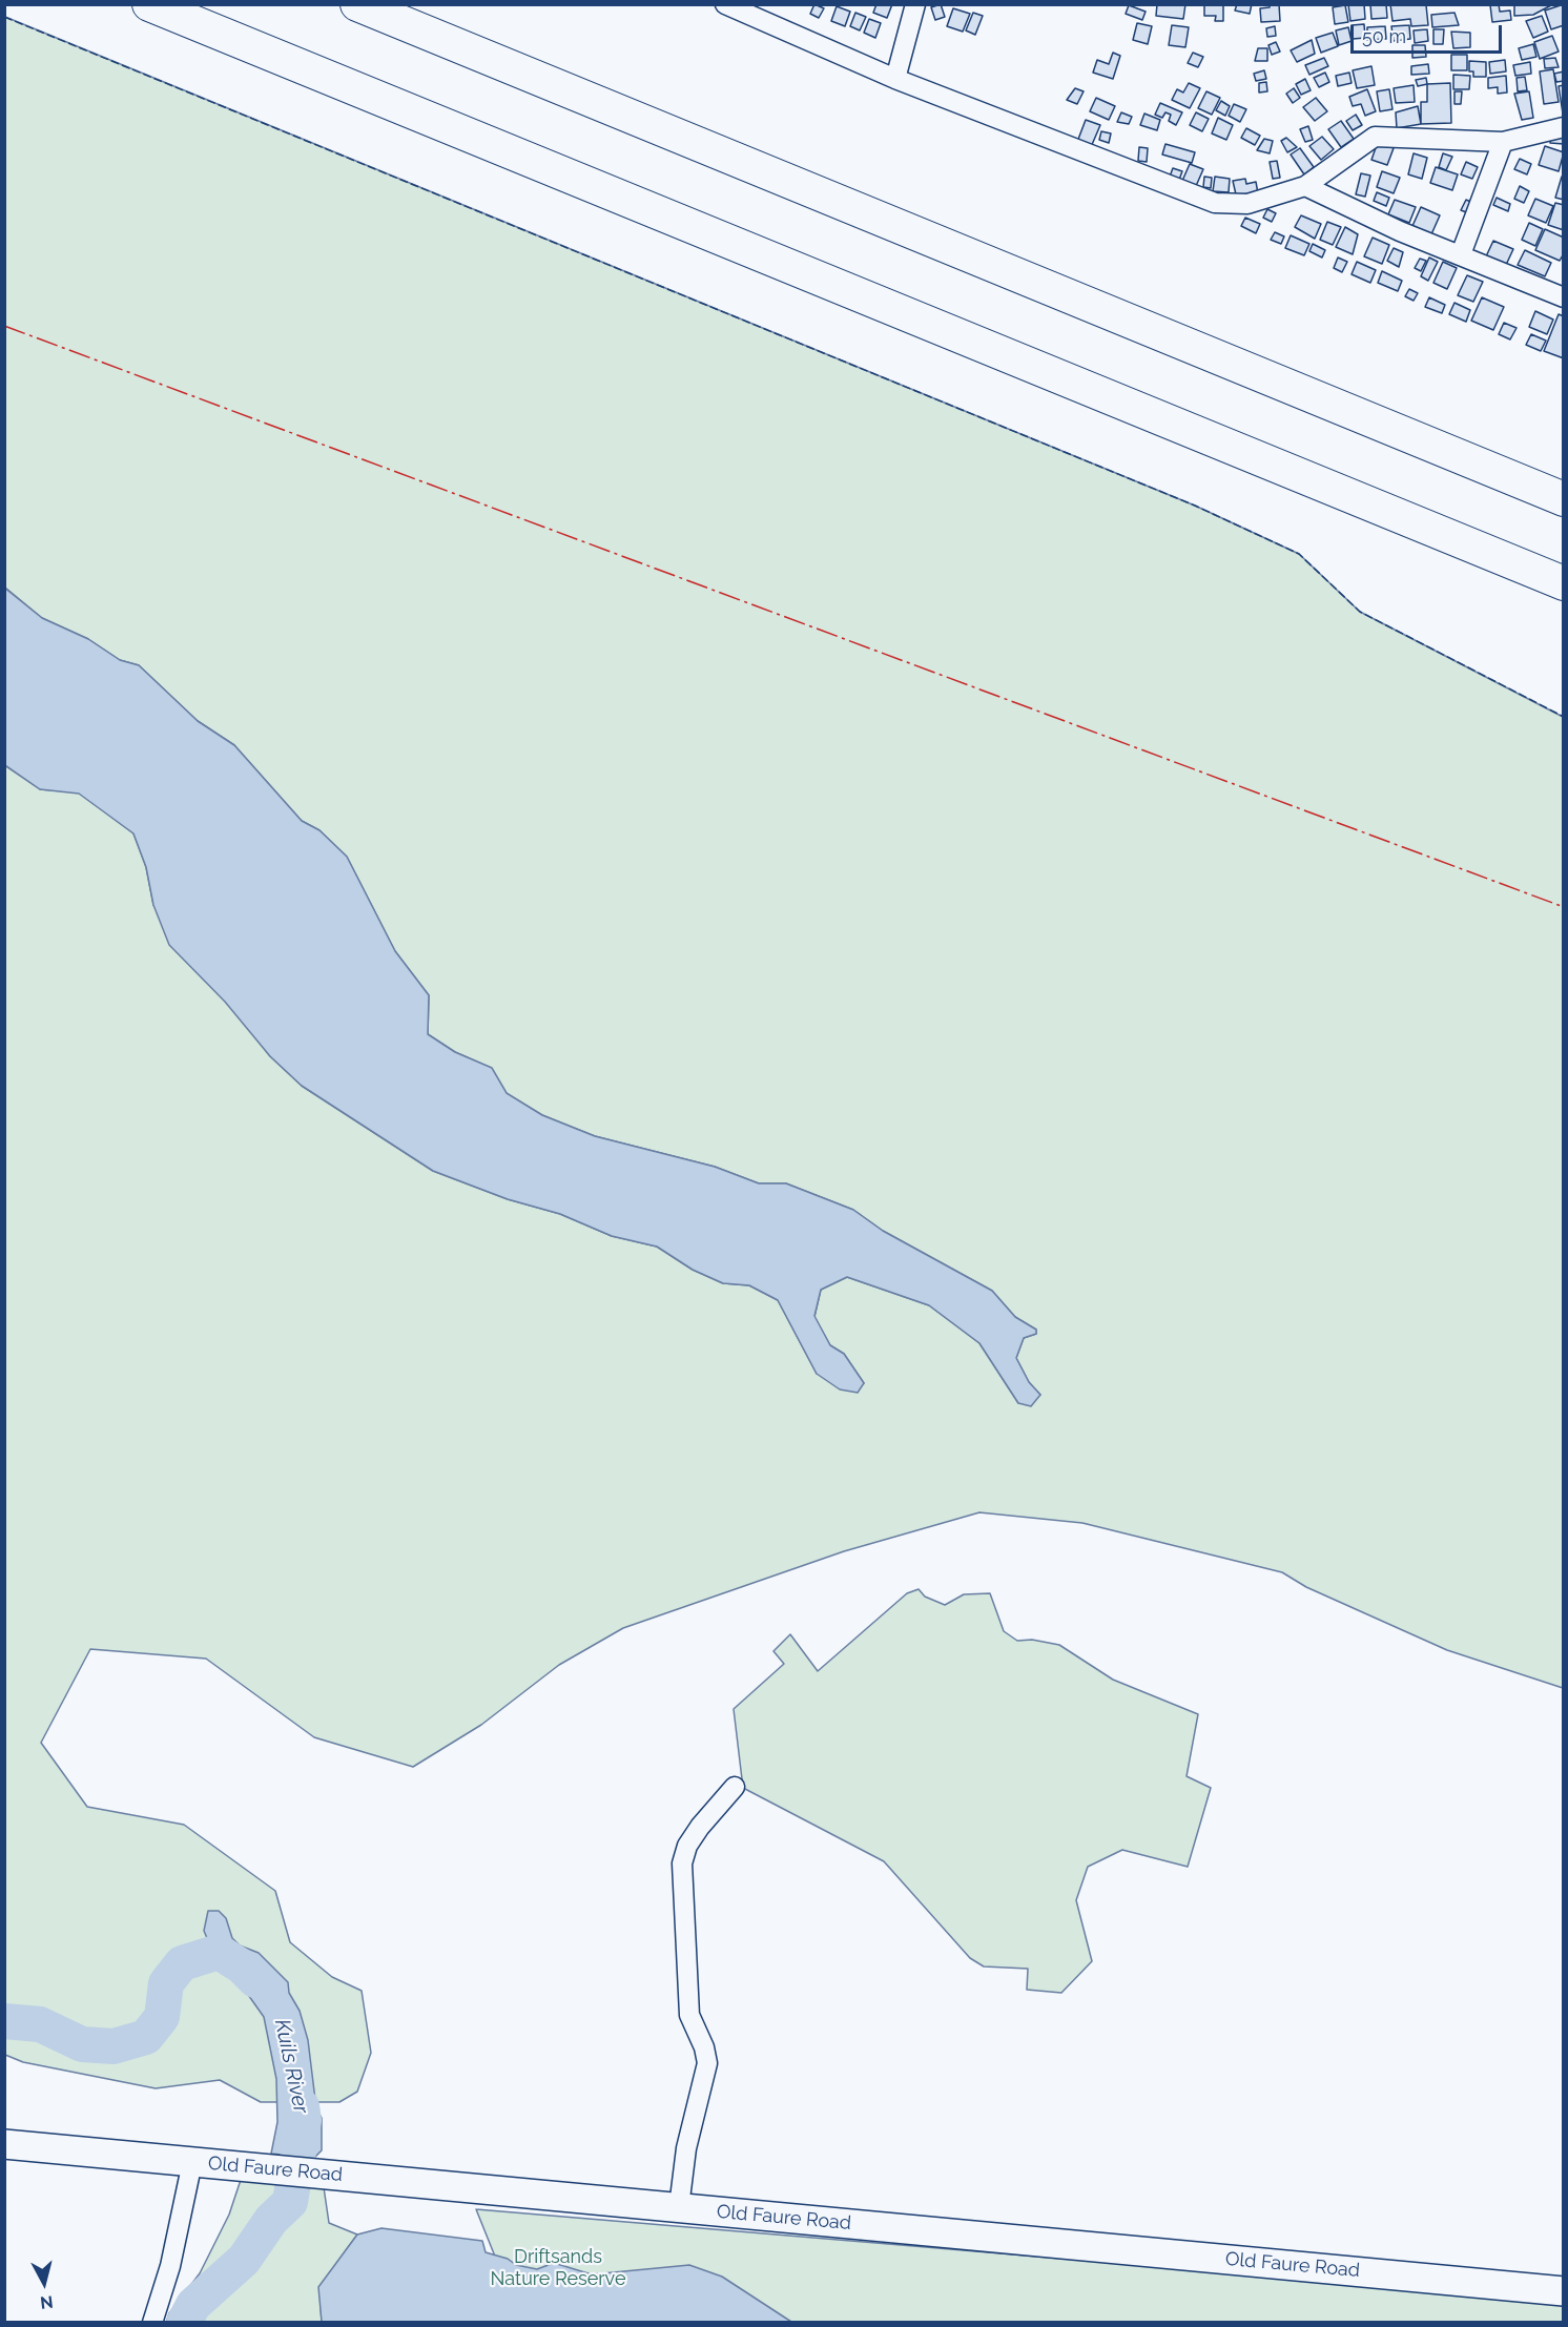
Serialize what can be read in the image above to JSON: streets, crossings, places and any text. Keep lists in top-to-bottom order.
{
  "streets": {
    "main road": ["Old Faure Road"]
  },
  "water": ["Kuils River"],
  "parks": ["Driftsands Nature Reserve"],
  "scale_bar": "50 m",
  "north": "bottom"
}
